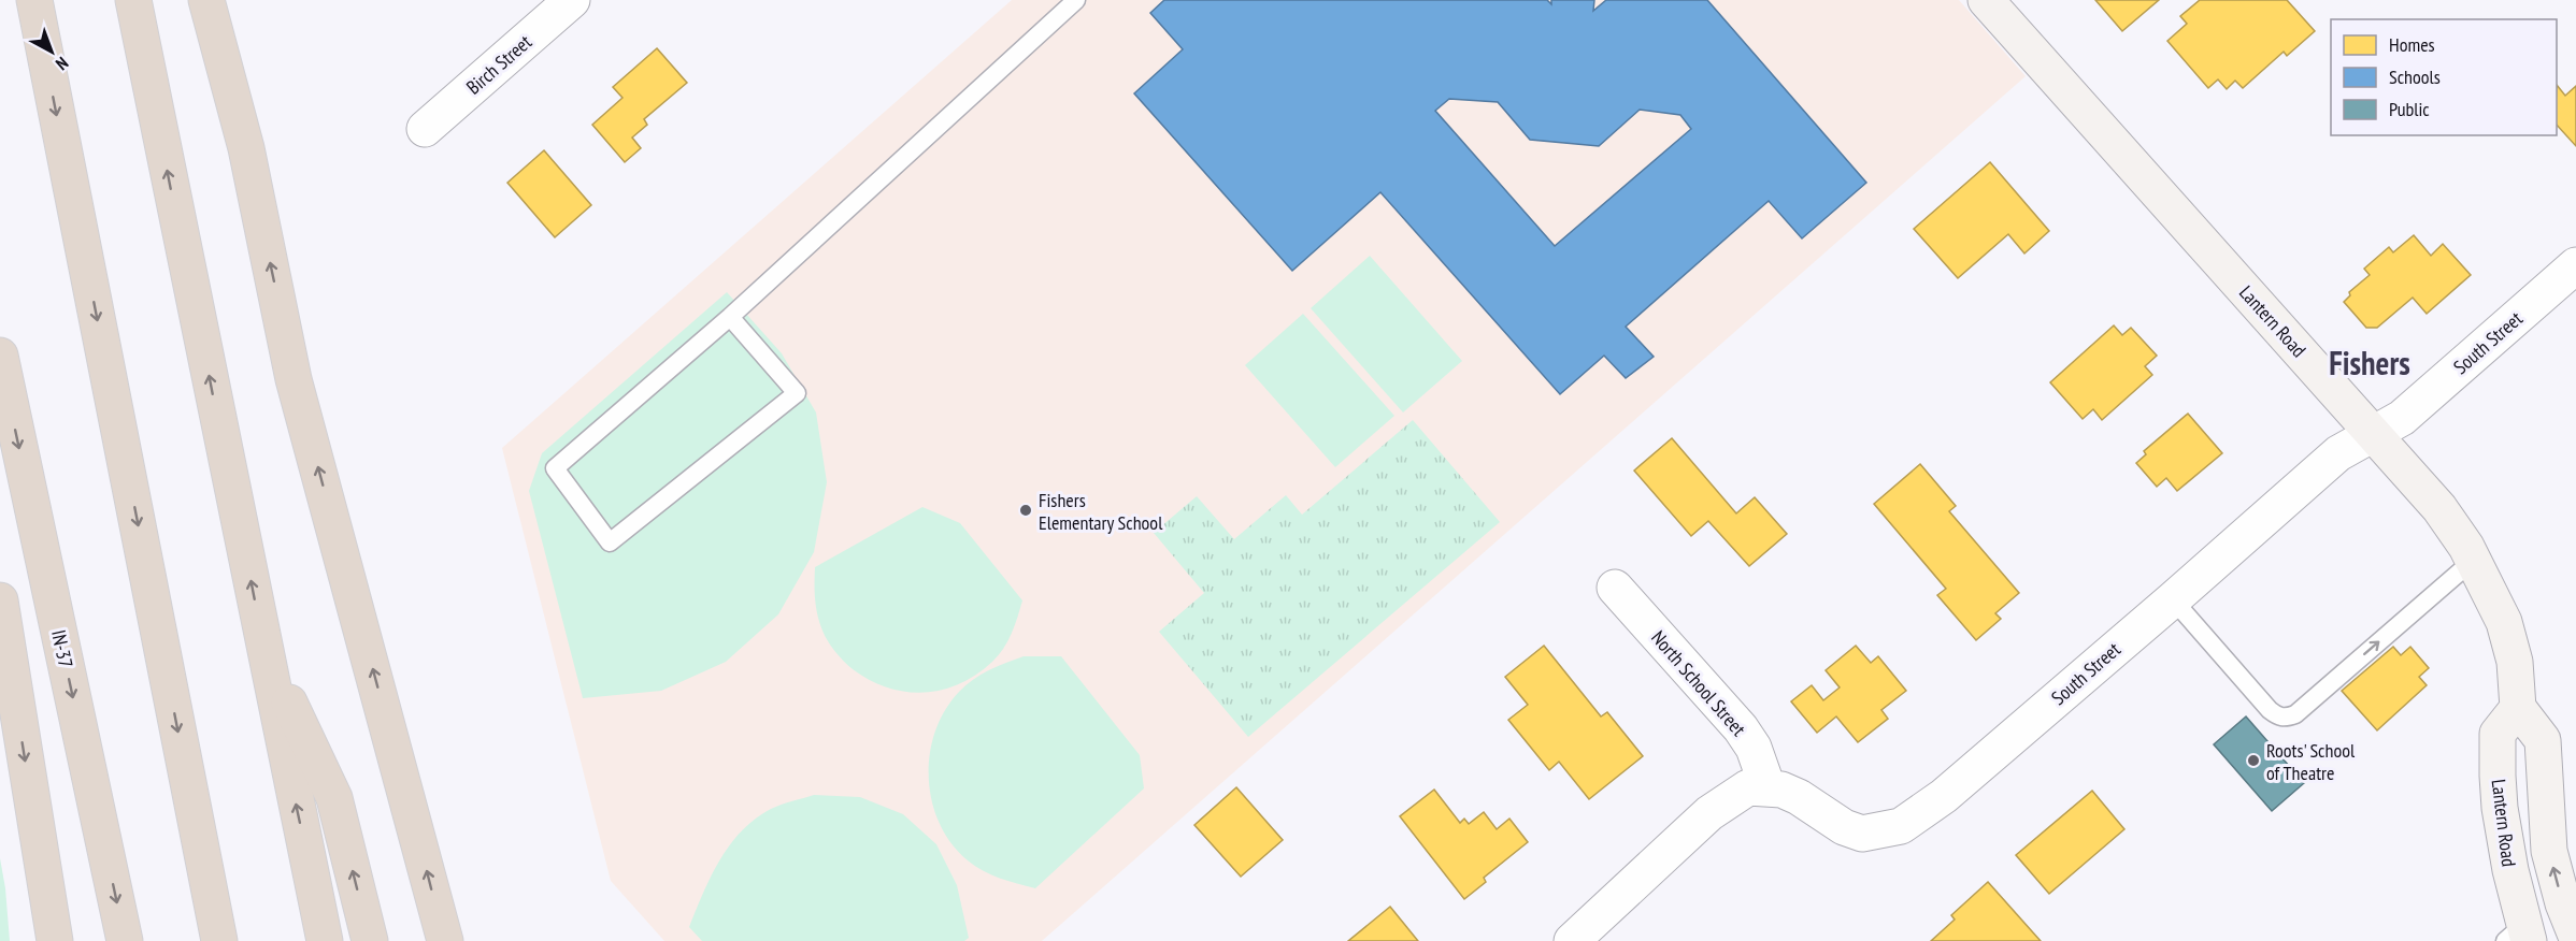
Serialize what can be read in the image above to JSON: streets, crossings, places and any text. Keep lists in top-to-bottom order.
{
  "streets": {
    "highway": ["IN-37"],
    "street": [
      "Birch Street",
      "Lantern Road",
      "South Street",
      "North School Street"
    ]
  },
  "crossings": [
    ["Lantern Road", "South Street"],
    ["South Street", "North School Street"]
  ],
  "districts": ["Fishers"],
  "places": ["Fishers Elementary School", "Roots' School of Theatre"],
  "legend": ["Homes", "Schools", "Public"],
  "north": "bottom right"
}
